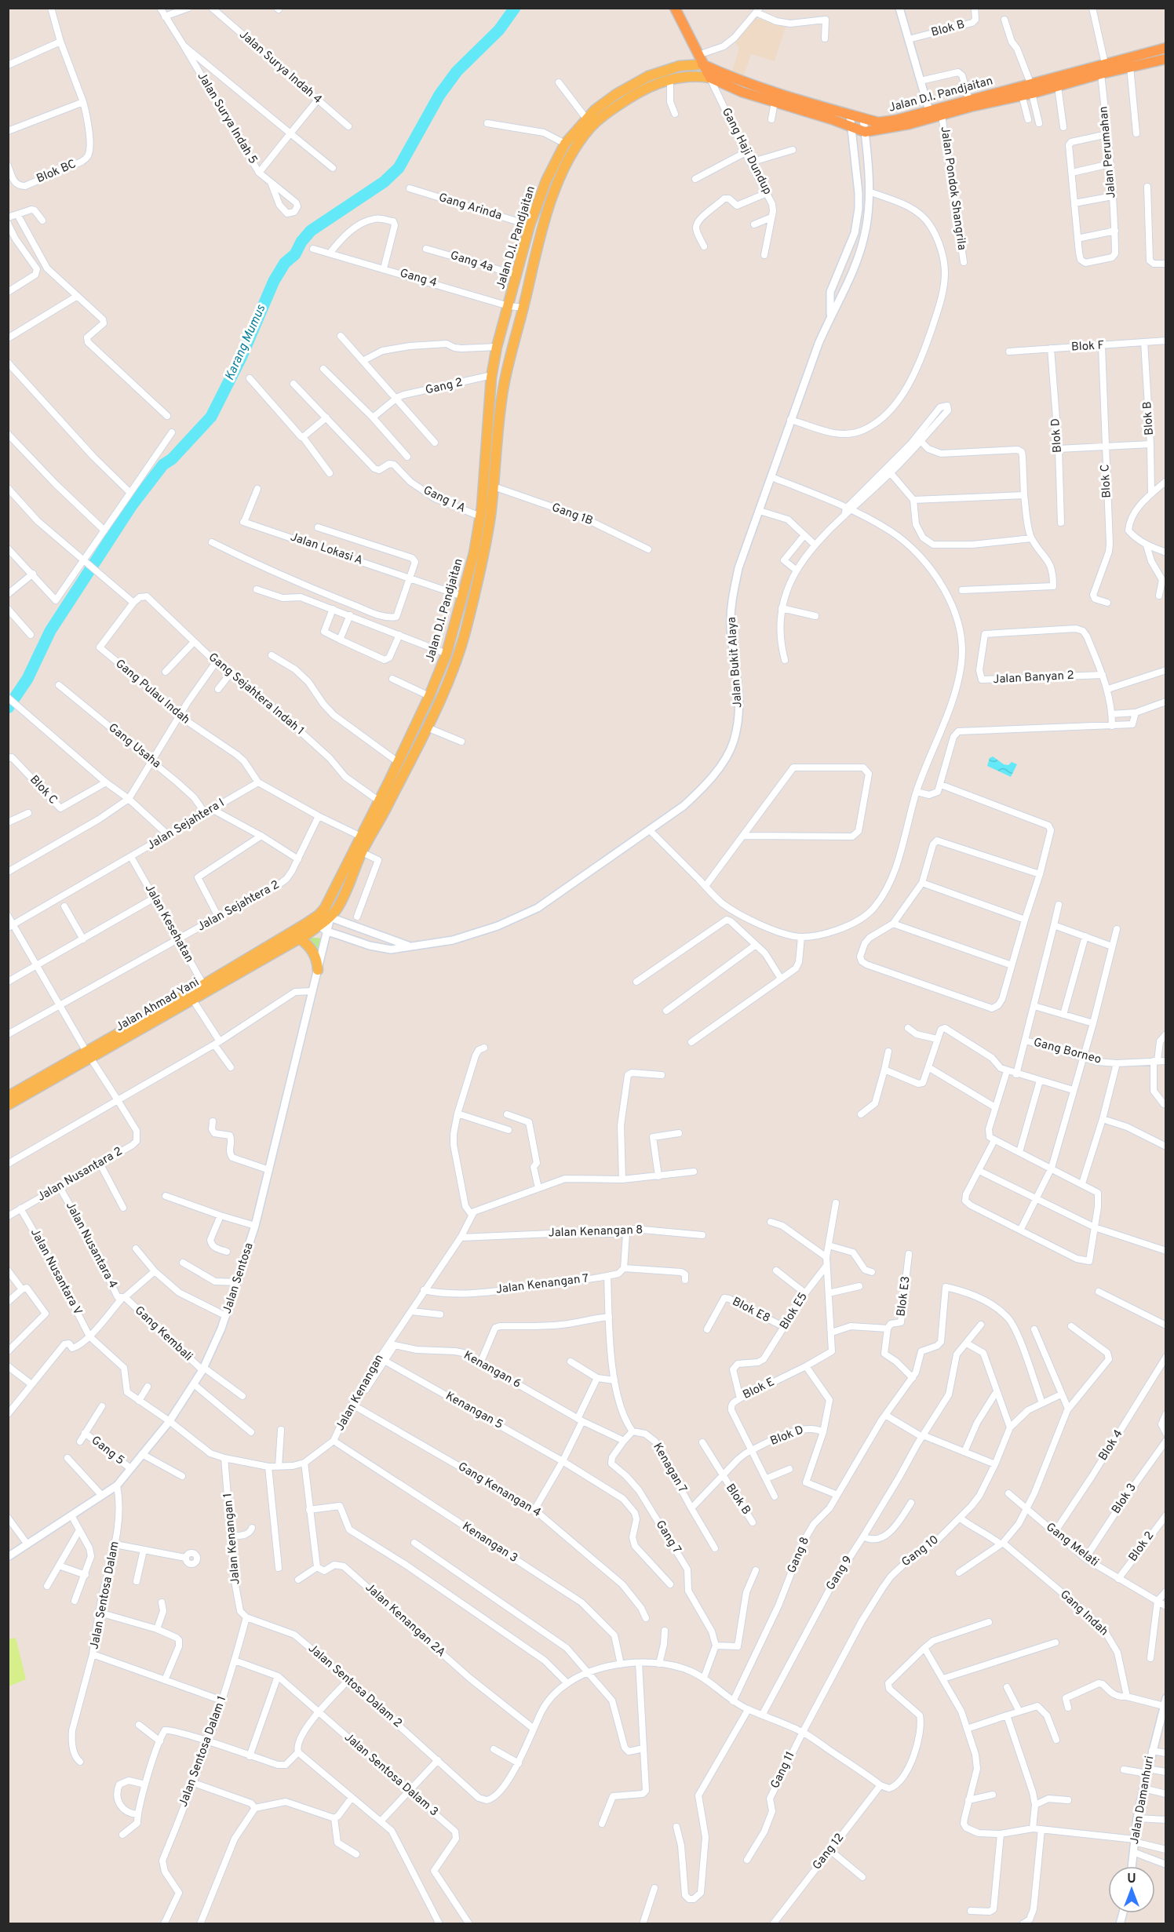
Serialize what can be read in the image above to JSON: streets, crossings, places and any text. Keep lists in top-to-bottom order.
{
  "streets": {
    "highway": ["Jalan D.I. Pandjaitan"],
    "main road": ["Jalan Ahmad Yani"],
    "street": [
      "Blok B",
      "Jalan Surya Indah 4",
      "Jalan Surya Indah 5",
      "Gang Haji Dundup",
      "Jalan Perumahan",
      "Blok BC",
      "Jalan Pondok Shangrila",
      "Gang Arinda",
      "Gang 4a",
      "Gang 4",
      "Blok F",
      "Gang 2",
      "Blok D",
      "Blok C",
      "Gang 1 A",
      "Gang 1B",
      "Jalan Lokasi A",
      "Jalan Bukit Alaya",
      "Jalan Banyan 2",
      "Gang Pulau Indah",
      "Gang Sejahtera Indah 1",
      "Gang Usaha",
      "Jalan Sejahtera I",
      "Jalan Sejahtera 2",
      "Jalan Kesehatan",
      "Gang Borneo",
      "Jalan Nusantara 2",
      "Jalan Kenangan 8",
      "Jalan Nusantara 4",
      "Jalan Nusantara V",
      "Jalan Sentosa",
      "Jalan Kenangan 7",
      "Blok E3",
      "Blok E8",
      "Blok E5",
      "Gang Kembali",
      "Kenangan 6",
      "Blok E",
      "Jalan Kenangan",
      "Kenangan 5",
      "Blok 4",
      "Gang 5",
      "Kenagan 7",
      "Gang Kenangan 4",
      "Blok 3",
      "Gang 7",
      "Jalan Kenangan 1",
      "Kenangan 3",
      "Gang Melati",
      "Blok 2",
      "Gang 10",
      "Gang 8",
      "Gang 9",
      "Jalan Sentosa Dalam",
      "Gang Indah",
      "Jalan Kenangan 2A",
      "Jalan Sentosa Dalam 2",
      "Jalan Sentosa Dalam 1",
      "Gang 11",
      "Jalan Sentosa Dalam 3",
      "Jalan Damanhuri",
      "Gang 12"
    ]
  },
  "crossings": [
    ["Blok B", "Blok F"],
    ["Blok B", "Kenagan 7"],
    ["Jalan Surya Indah 4", "Jalan Surya Indah 5"],
    ["Jalan D.I. Pandjaitan", "Gang Haji Dundup"],
    ["Jalan D.I. Pandjaitan", "Jalan Perumahan"],
    ["Jalan D.I. Pandjaitan", "Jalan Pondok Shangrila"],
    ["Jalan D.I. Pandjaitan", "Gang Arinda"],
    ["Jalan D.I. Pandjaitan", "Gang 4a"],
    ["Jalan D.I. Pandjaitan", "Gang 4"],
    ["Jalan D.I. Pandjaitan", "Gang 2"],
    ["Jalan D.I. Pandjaitan", "Gang 1 A"],
    ["Jalan D.I. Pandjaitan", "Gang 1B"],
    ["Jalan D.I. Pandjaitan", "Jalan Lokasi A"],
    ["Jalan D.I. Pandjaitan", "Jalan Bukit Alaya"],
    ["Jalan D.I. Pandjaitan", "Gang Sejahtera Indah 1"],
    ["Jalan D.I. Pandjaitan", "Jalan Ahmad Yani"],
    ["Jalan D.I. Pandjaitan", "Jalan Sentosa"],
    ["Blok F", "Blok D"],
    ["Blok F", "Blok C"],
    ["Blok D", "Blok E"],
    ["Blok D", "Kenagan 7"],
    ["Jalan Bukit Alaya", "Jalan Ahmad Yani"],
    ["Jalan Bukit Alaya", "Jalan Sentosa"],
    ["Gang Pulau Indah", "Gang Sejahtera Indah 1"],
    ["Gang Pulau Indah", "Jalan Sejahtera I"],
    ["Gang Usaha", "Jalan Sejahtera I"],
    ["Jalan Sejahtera I", "Jalan Kesehatan"],
    ["Jalan Sejahtera 2", "Jalan Kesehatan"],
    ["Jalan Kesehatan", "Jalan Ahmad Yani"],
    ["Jalan Ahmad Yani", "Jalan Sentosa"],
    ["Jalan Nusantara 2", "Jalan Nusantara 4"],
    ["Jalan Nusantara 2", "Jalan Nusantara V"],
    ["Jalan Kenangan 8", "Jalan Kenangan"],
    ["Jalan Nusantara 4", "Gang Kembali"],
    ["Jalan Nusantara V", "Jalan Kenangan"],
    ["Jalan Sentosa", "Gang Kembali"],
    ["Jalan Sentosa", "Jalan Kenangan"],
    ["Jalan Sentosa", "Gang 5"],
    ["Jalan Sentosa", "Jalan Sentosa Dalam"],
    ["Jalan Kenangan 7", "Jalan Kenangan"],
    ["Blok E3", "Blok E"],
    ["Blok E3", "Gang 8"],
    ["Blok E8", "Blok E5"],
    ["Blok E5", "Blok E"],
    ["Kenangan 6", "Jalan Kenangan"],
    ["Kenangan 6", "Kenangan 5"],
    ["Kenangan 6", "Gang 7"],
    ["Blok E", "Kenagan 7"],
    ["Jalan Kenangan", "Gang Kenangan 4"],
    ["Jalan Kenangan", "Jalan Kenangan 1"],
    ["Jalan Kenangan", "Kenangan 3"],
    ["Blok 4", "Gang Melati"],
    ["Blok 3", "Gang Melati"],
    ["Jalan Kenangan 1", "Jalan Sentosa Dalam 2"],
    ["Jalan Kenangan 1", "Jalan Sentosa Dalam 1"],
    ["Gang Melati", "Blok 2"],
    ["Gang 10", "Gang 8"],
    ["Gang 10", "Gang Indah"],
    ["Gang 10", "Gang 11"],
    ["Jalan Sentosa Dalam", "Jalan Sentosa Dalam 1"],
    ["Jalan Sentosa Dalam 2", "Jalan Sentosa Dalam 1"],
    ["Jalan Sentosa Dalam 1", "Jalan Sentosa Dalam 3"]
  ],
  "water": ["Karang Mumus"],
  "north": "top"
}
